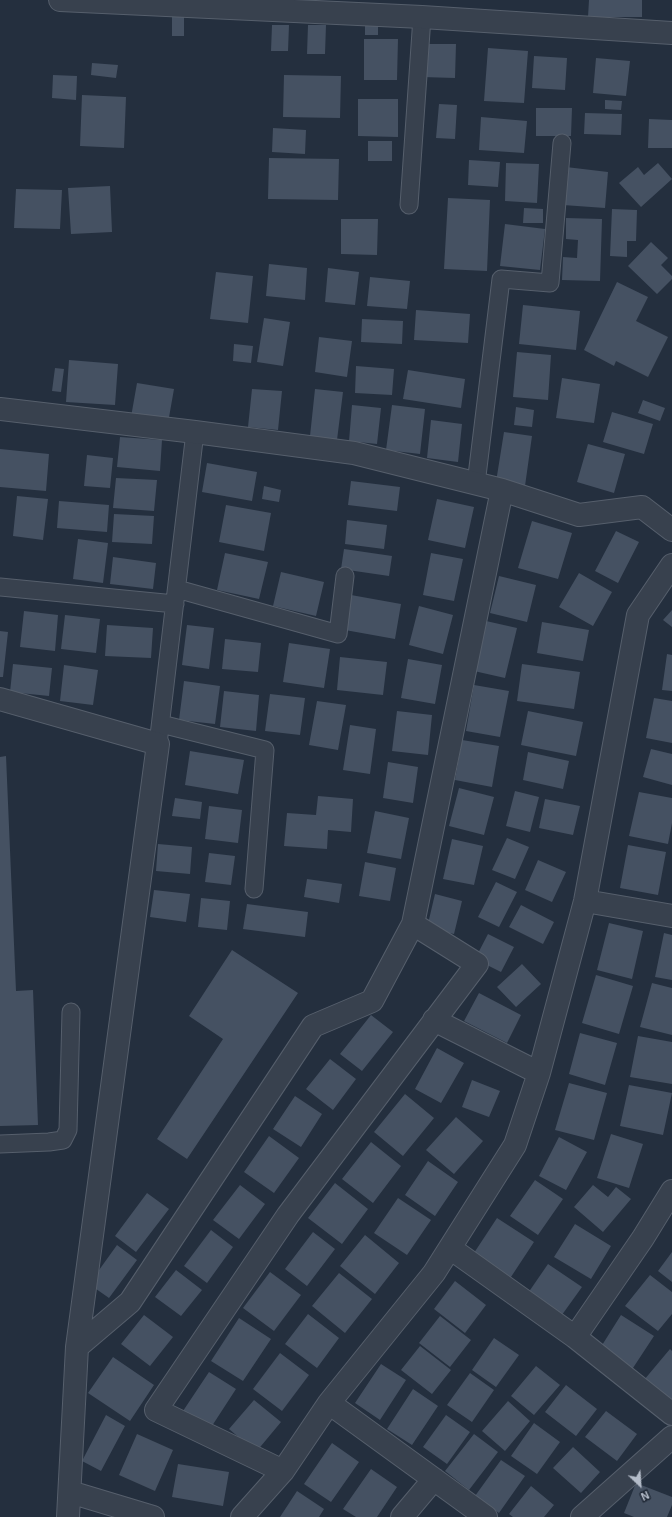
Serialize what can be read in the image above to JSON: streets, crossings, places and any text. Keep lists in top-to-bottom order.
{
  "north": "bottom right"
}
